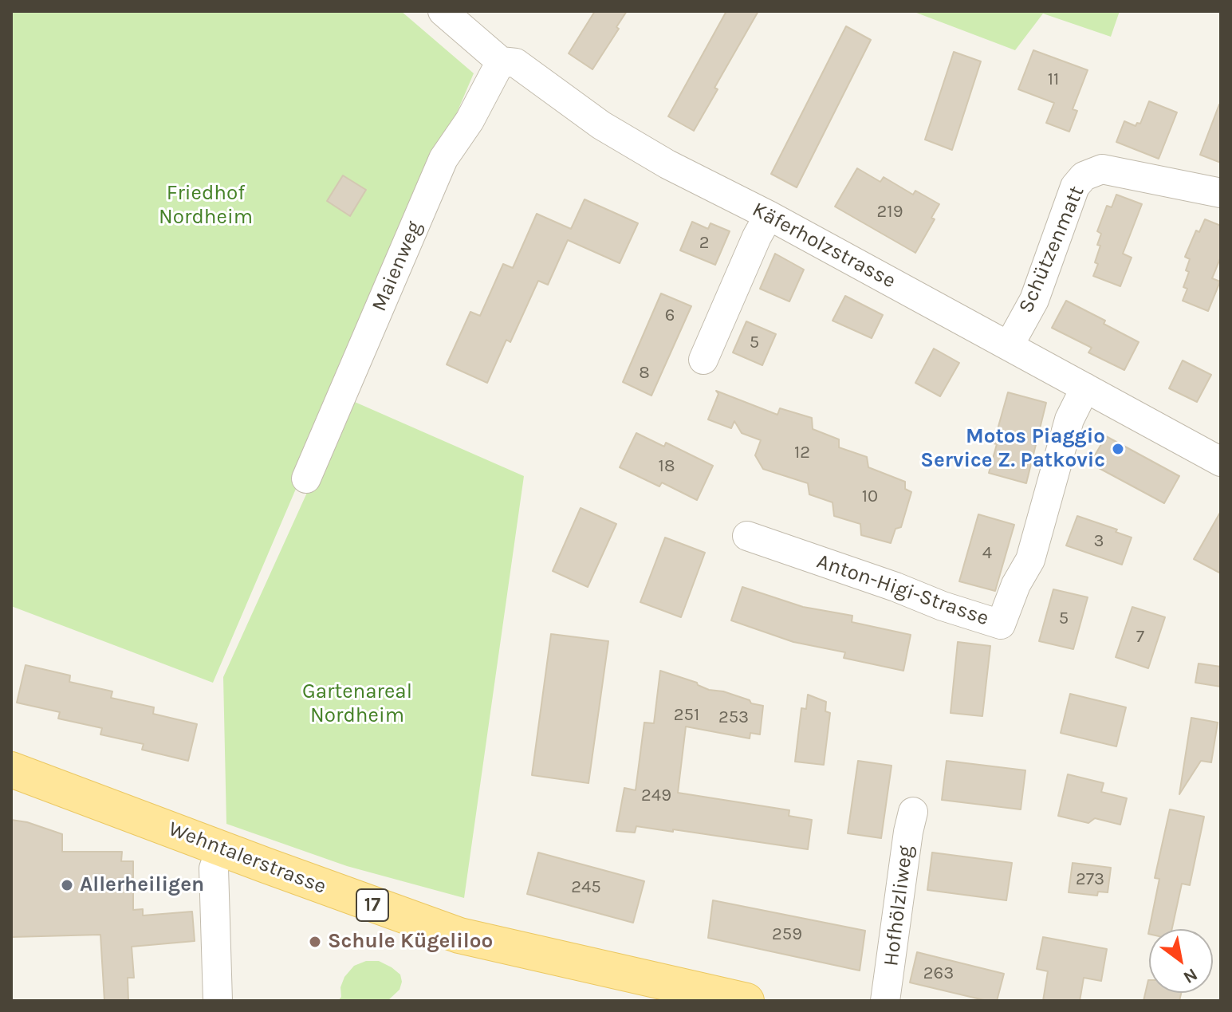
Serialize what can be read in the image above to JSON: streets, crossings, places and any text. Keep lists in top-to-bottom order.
{
  "streets": {
    "main road": ["Wehntalerstrasse", "17"],
    "street": [
      "Käferholzstrasse",
      "Schützenmatt",
      "Maienweg",
      "Anton-Higi-Strasse",
      "Hofhölzliweg"
    ]
  },
  "crossings": [
    ["Käferholzstrasse", "Schützenmatt"],
    ["Käferholzstrasse", "Maienweg"],
    ["Käferholzstrasse", "Anton-Higi-Strasse"]
  ],
  "parks": ["Friedhof Nordheim", "Gartenareal Nordheim"],
  "places": ["Motos Piaggio Service Z. Patkovic", "Allerheiligen", "Schule Kügeliloo"],
  "house_numbers": [
    "11",
    "219",
    "2",
    "6",
    "5",
    "8",
    "12",
    "18",
    "10",
    "3",
    "4",
    "5",
    "7",
    "251",
    "253",
    "249",
    "273",
    "245",
    "259",
    "263"
  ],
  "north": "bottom right"
}
